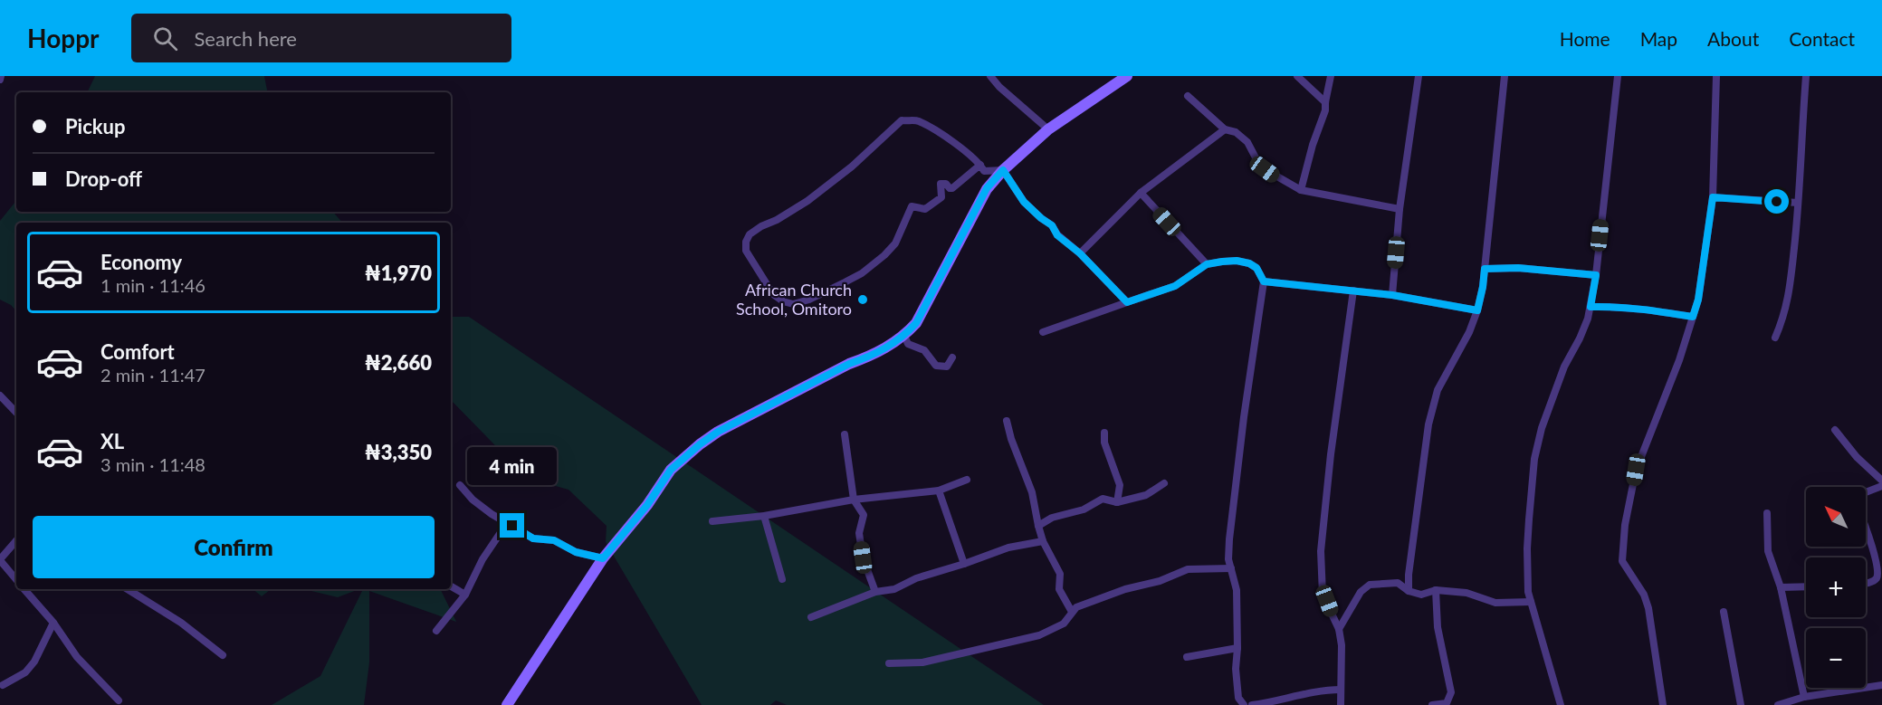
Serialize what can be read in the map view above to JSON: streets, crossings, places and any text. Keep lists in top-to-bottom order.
{
  "places": ["African Church School, Omitoro"],
  "north": "top left",
  "page": {
    "header": "Hoppr",
    "search": "Search here",
    "nav": [
      "Home",
      "Map",
      "About",
      "Contact"
    ],
    "banner": ["Pickup", "Drop-off"],
    "list": [
      {
        "name": "Economy",
        "note": "1 min · 11:46",
        "value": "₦1,970"
      },
      {
        "name": "Comfort",
        "note": "2 min · 11:47",
        "value": "₦2,660"
      },
      {
        "name": "XL",
        "note": "3 min · 11:48",
        "value": "₦3,350"
      }
    ],
    "bubble": "4 min",
    "map_buttons": ["+", "−"],
    "buttons": "Confirm"
  }
}
